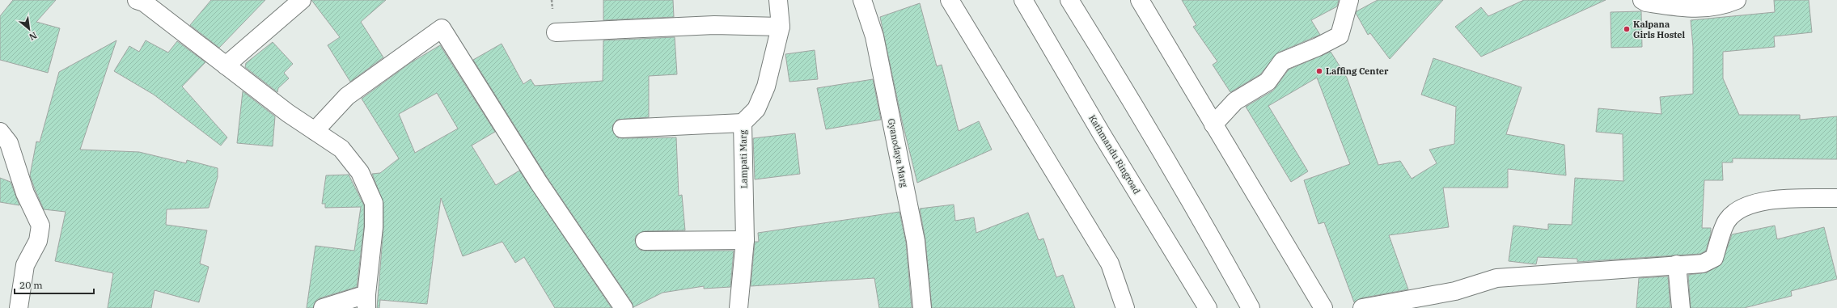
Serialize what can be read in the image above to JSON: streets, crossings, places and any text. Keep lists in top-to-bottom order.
{
  "streets": {
    "main road": ["Gyanodaya Marg", "Kathmandu Ringroad", "Lampati Marg"]
  },
  "places": ["Kalpana Girls Hostel", "Laffing Center"],
  "scale_bar": "20 m",
  "north": "bottom right"
}
